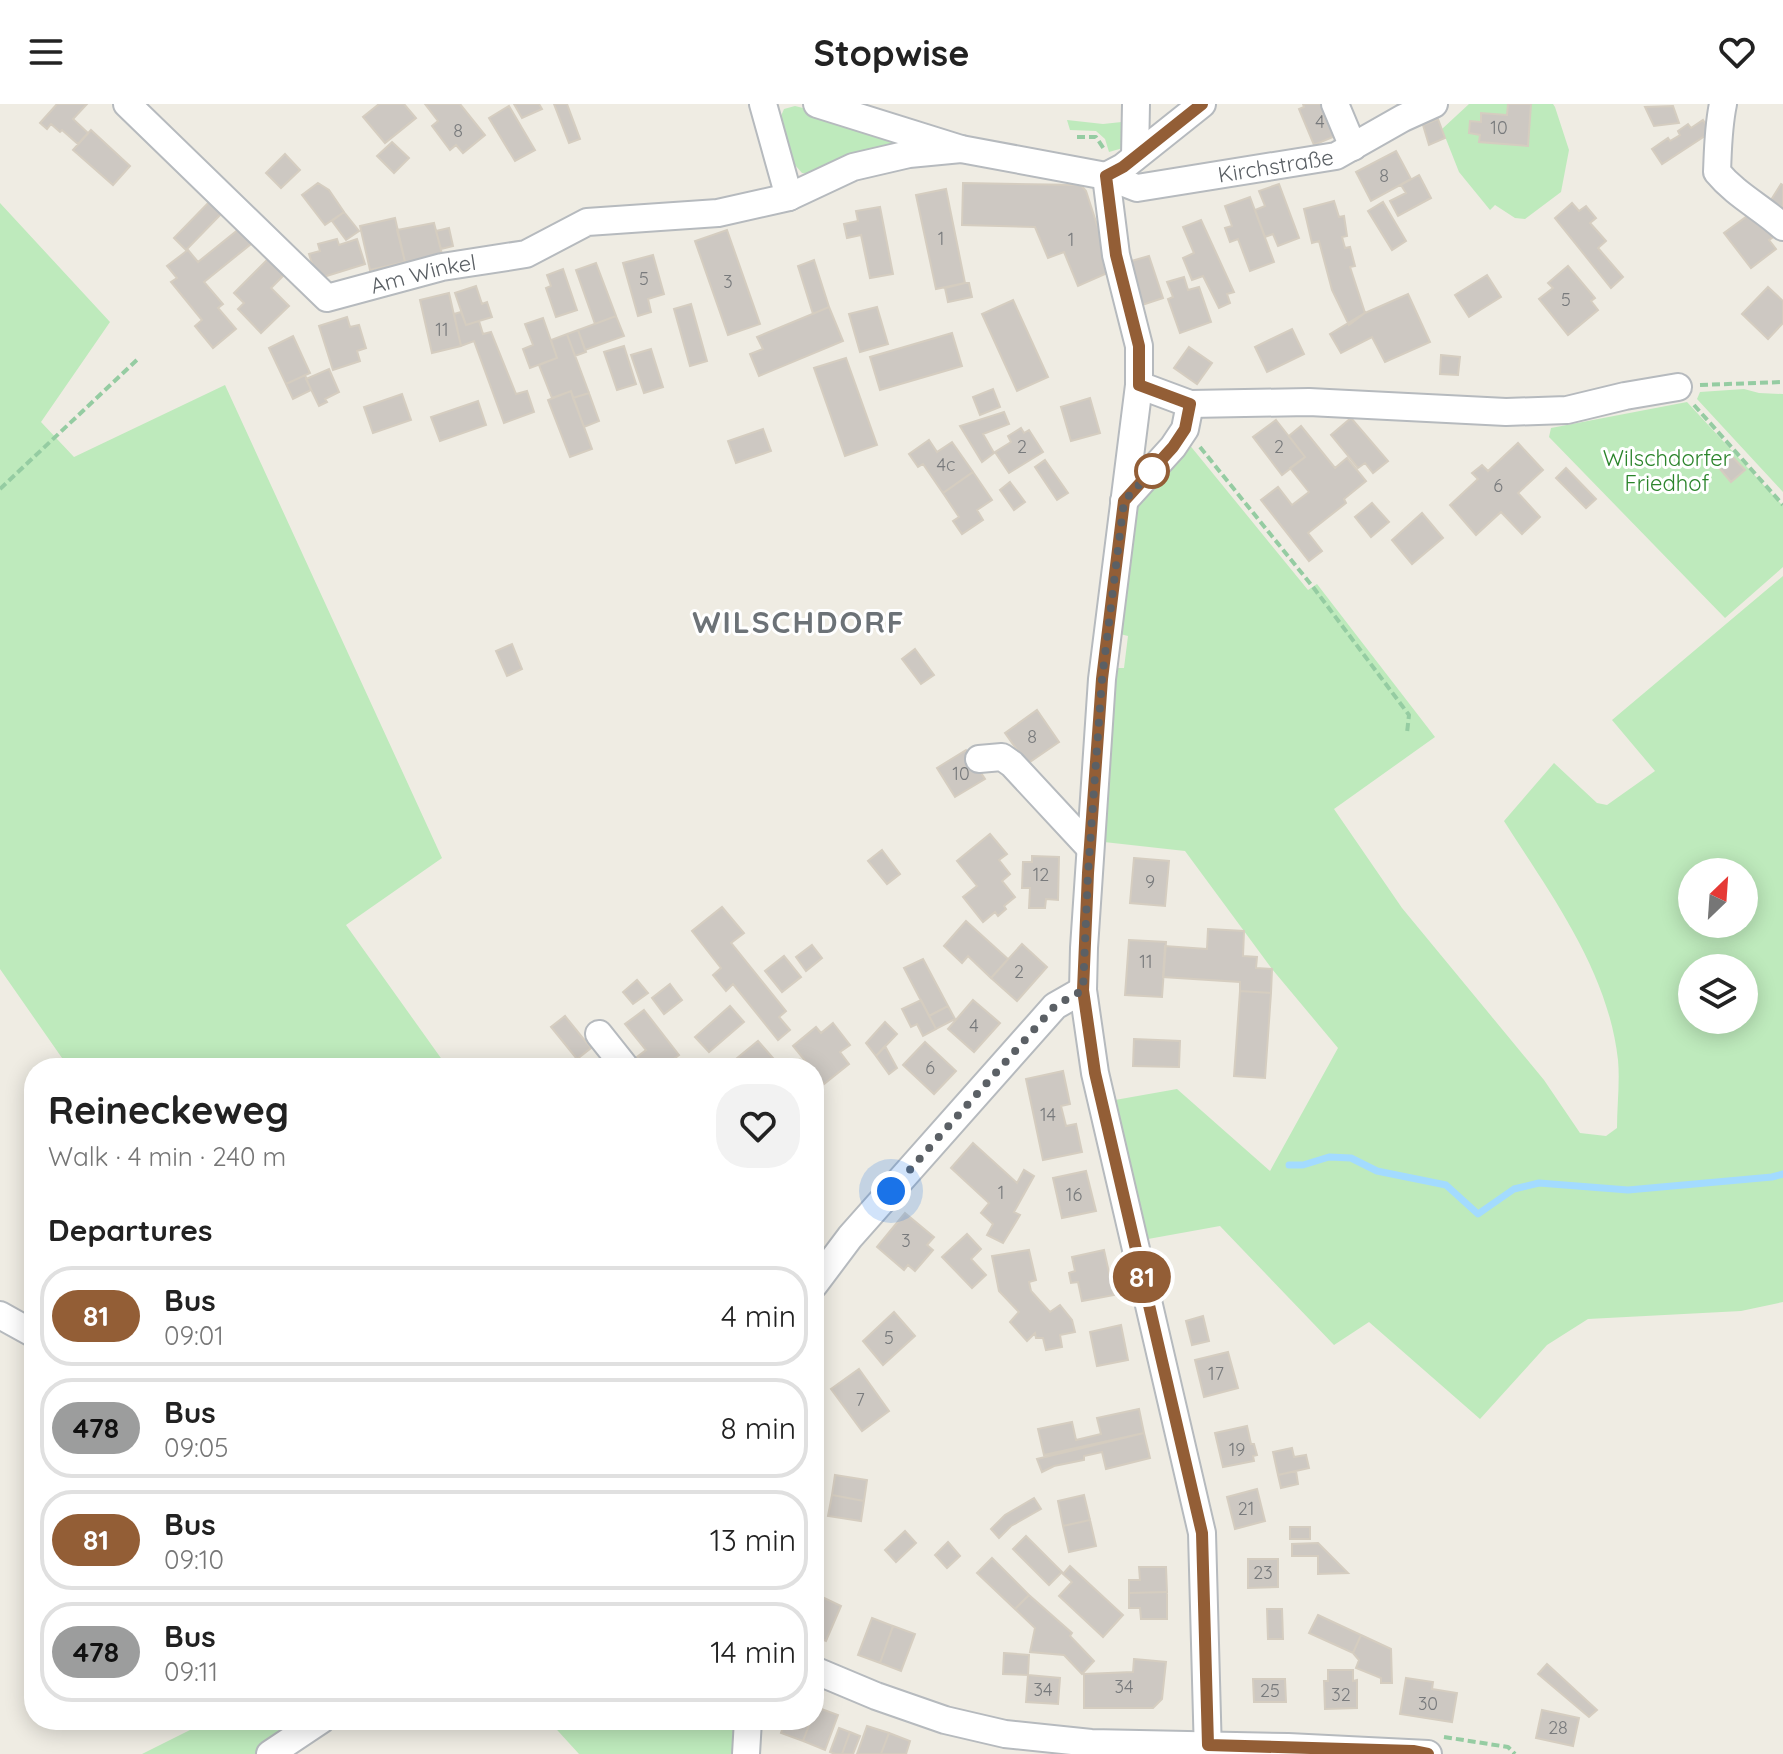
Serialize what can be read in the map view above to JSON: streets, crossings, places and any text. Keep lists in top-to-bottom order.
{
  "streets": {
    "street": ["Kirchstraße", "Am Winkel"]
  },
  "crossings": [
    ["Kirchstraße", "Am Winkel"]
  ],
  "districts": ["WILSCHDORF"],
  "parks": ["Wilschdorfer Friedhof"],
  "lines": ["bus line 81"],
  "house_numbers": [
    "4",
    "10",
    "8",
    "8",
    "1",
    "1",
    "5",
    "3",
    "5",
    "11",
    "2",
    "2",
    "4c",
    "6",
    "8",
    "10",
    "12",
    "9",
    "11",
    "2",
    "4",
    "6",
    "14",
    "1",
    "16",
    "3",
    "5",
    "17",
    "7",
    "19",
    "21",
    "23",
    "34",
    "34",
    "25",
    "32",
    "30",
    "28"
  ],
  "north": "top right",
  "page": {
    "header": "Stopwise",
    "on_map": "81",
    "heading": [
      ["Reineckeweg", "Walk · 4 min · 240 m"],
      "Departures"
    ],
    "list": [
      {
        "mark": "81",
        "name": "Bus",
        "note": "09:01",
        "value": "4 min"
      },
      {
        "mark": "478",
        "name": "Bus",
        "note": "09:05",
        "value": "8 min"
      },
      {
        "mark": "81",
        "name": "Bus",
        "note": "09:10",
        "value": "13 min"
      },
      {
        "mark": "478",
        "name": "Bus",
        "note": "09:11",
        "value": "14 min"
      }
    ]
  }
}
